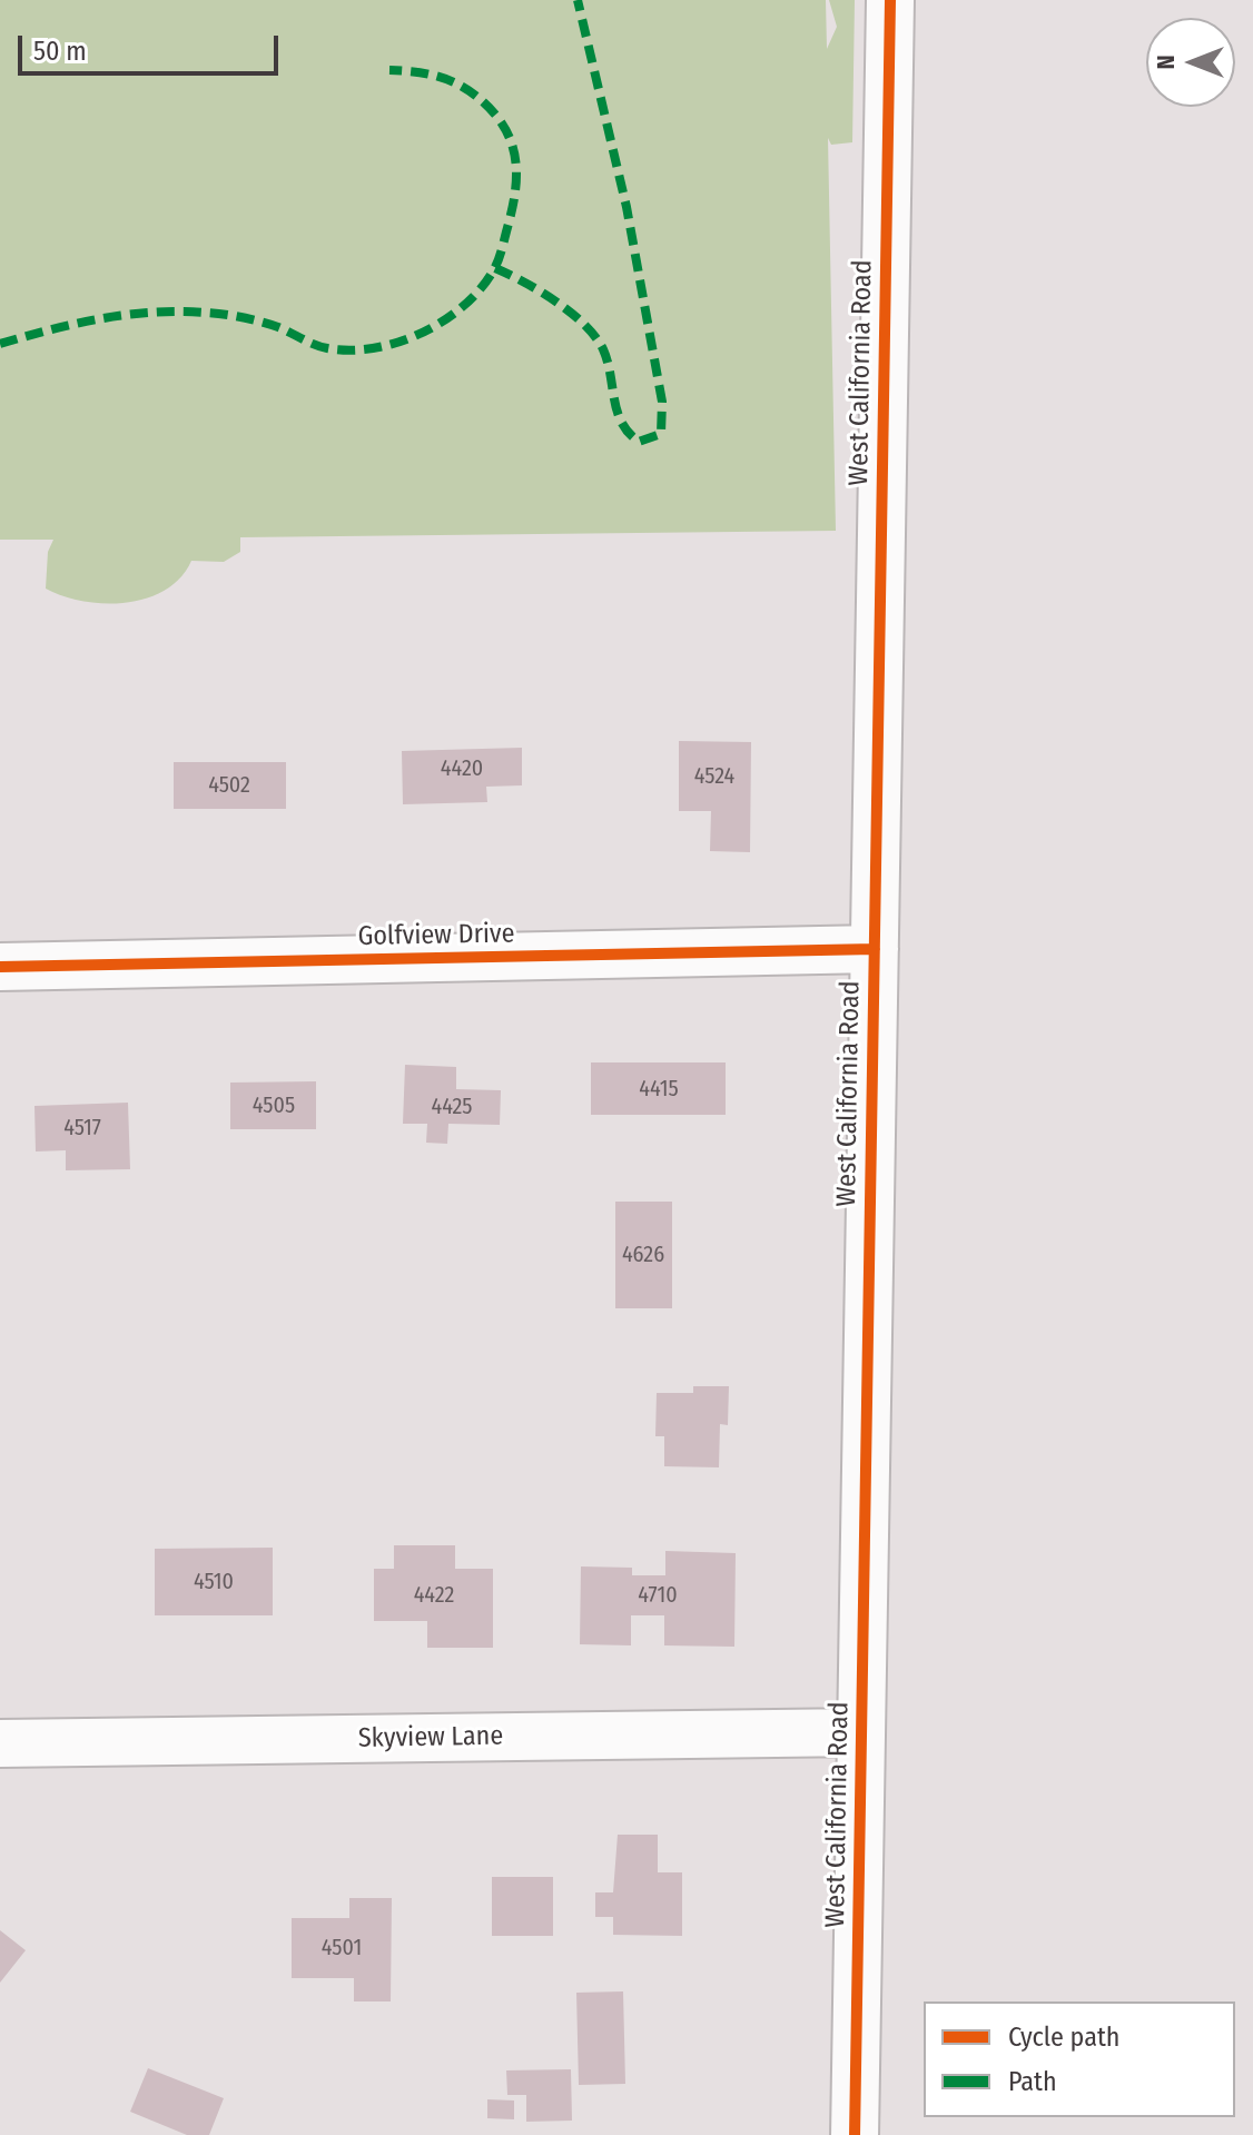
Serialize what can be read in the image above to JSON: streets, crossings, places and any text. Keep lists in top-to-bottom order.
{
  "streets": {
    "street": ["West California Road", "Golfview Drive", "Skyview Lane"]
  },
  "crossings": [
    ["West California Road", "Golfview Drive"],
    ["West California Road", "Skyview Lane"]
  ],
  "house_numbers": [
    "4420",
    "4524",
    "4502",
    "4415",
    "4505",
    "4425",
    "4517",
    "4626",
    "4510",
    "4422",
    "4710",
    "4501"
  ],
  "legend": ["Cycle path", "Path"],
  "scale_bar": "50 m",
  "north": "left"
}
